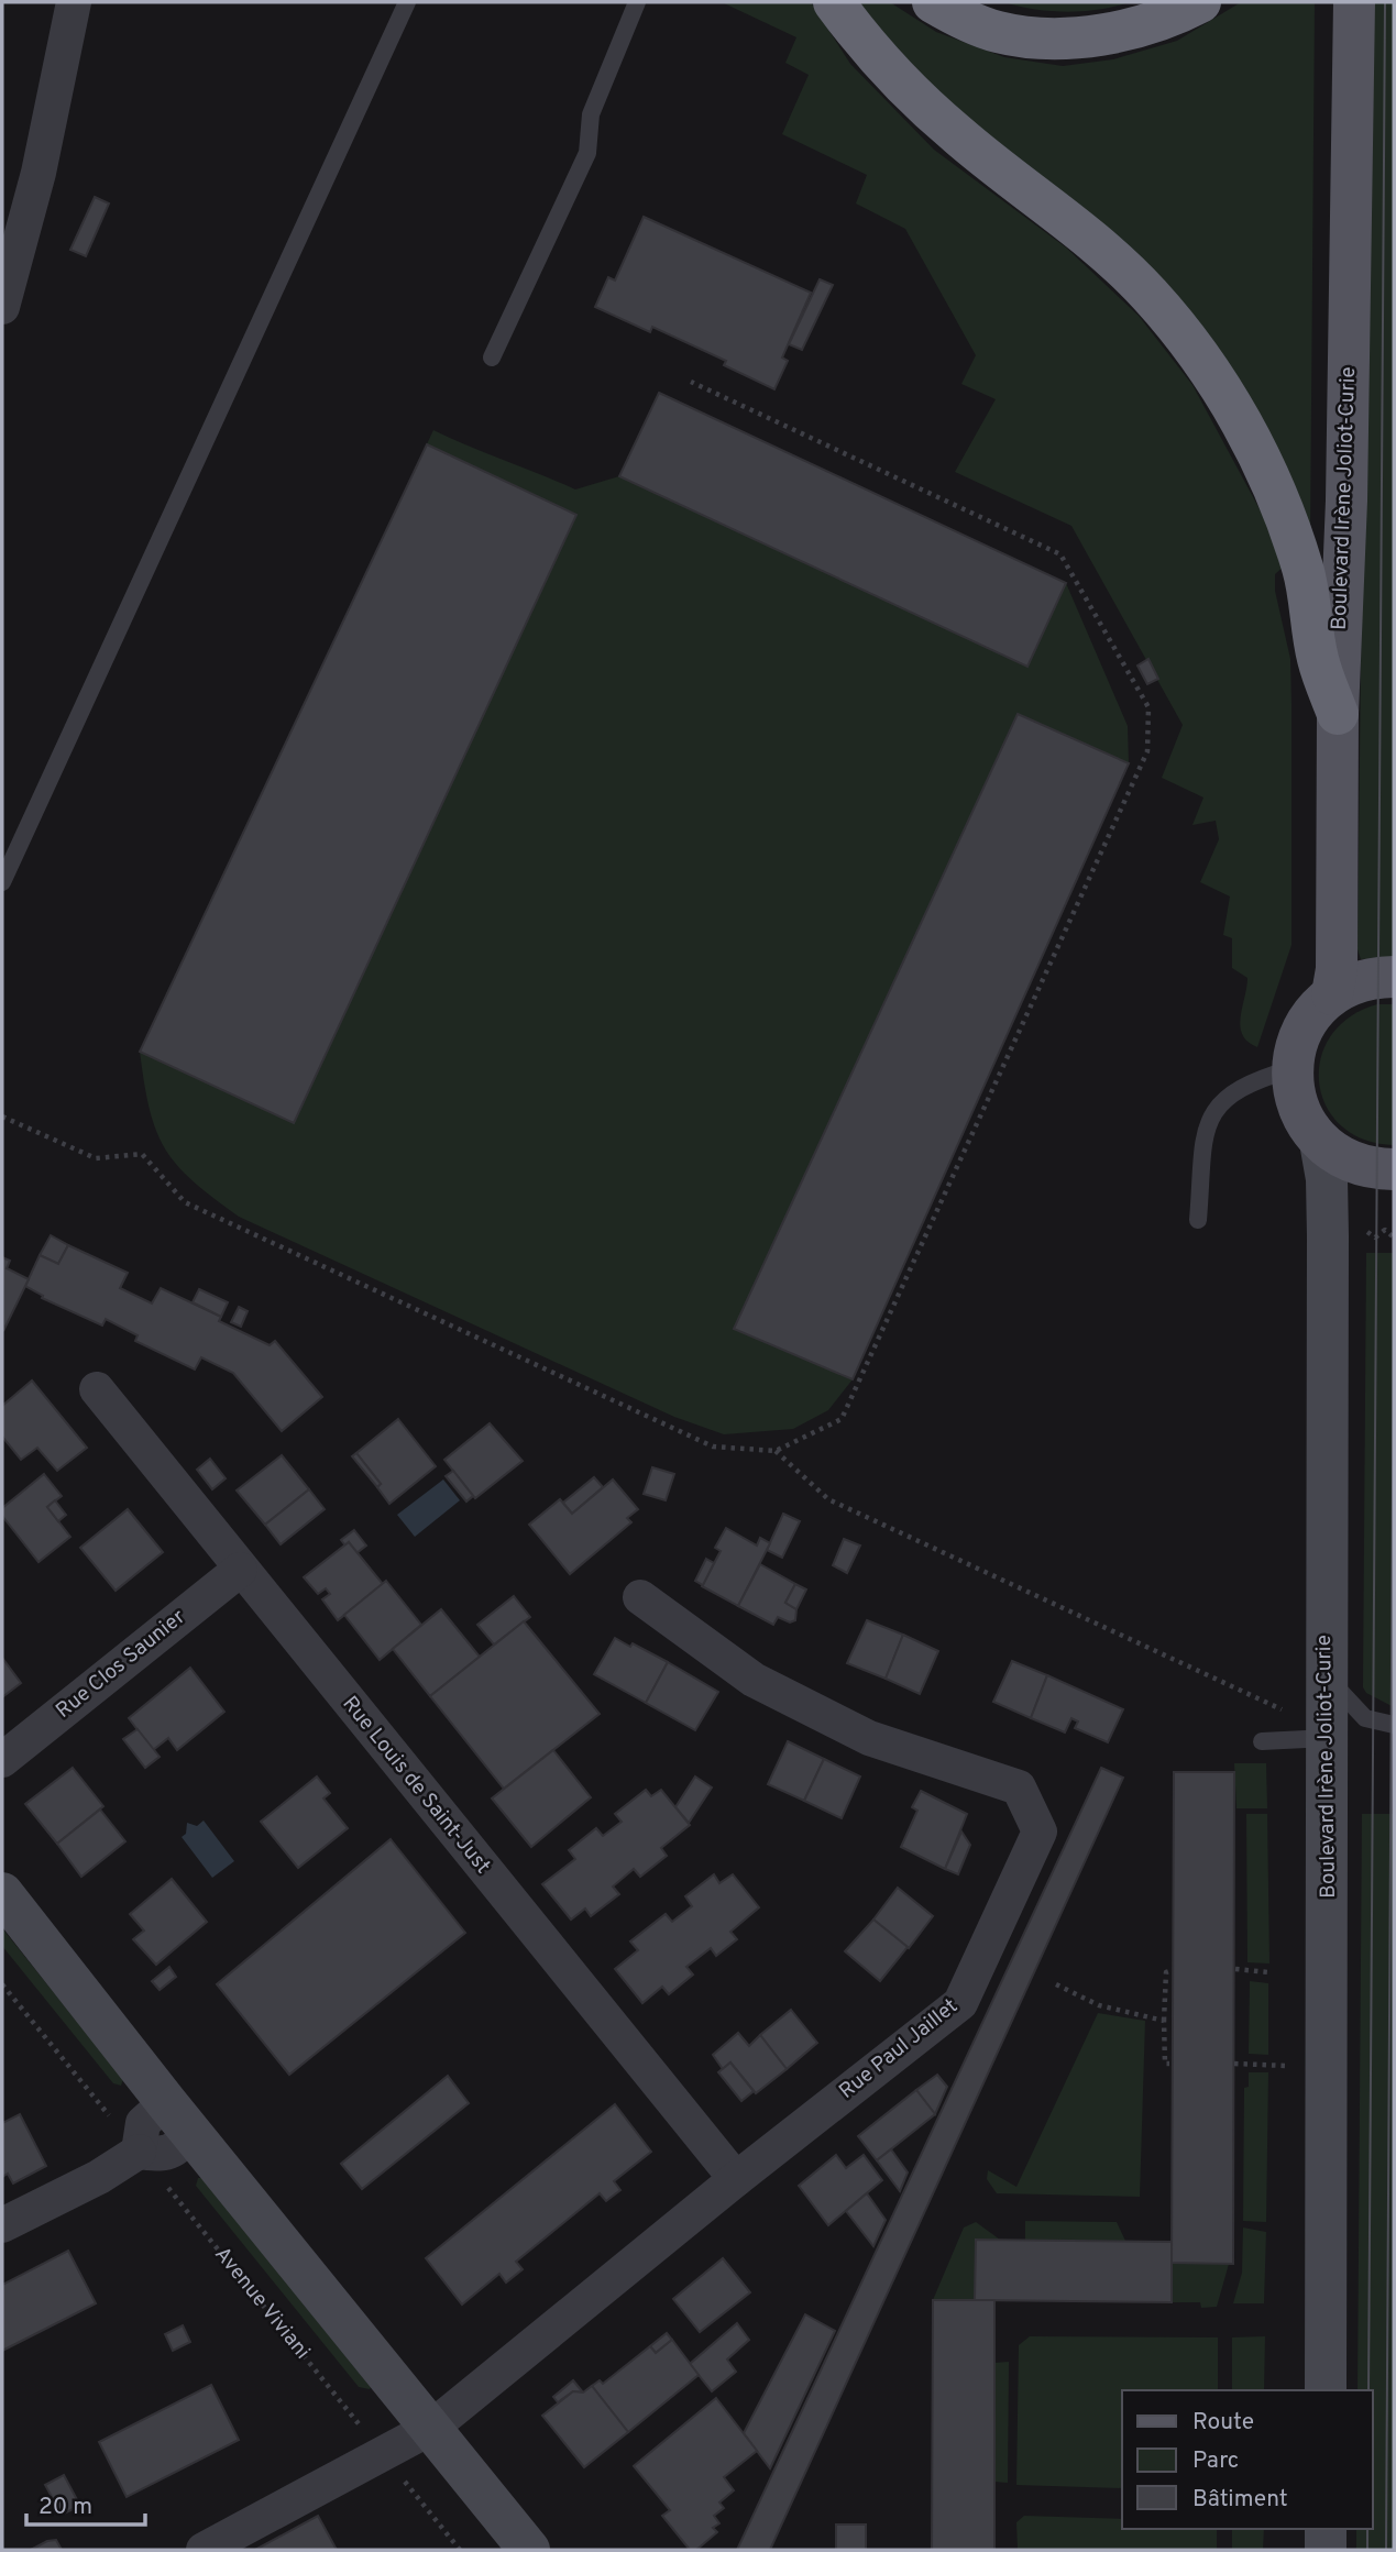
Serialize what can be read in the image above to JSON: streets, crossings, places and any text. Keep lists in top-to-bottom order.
{
  "streets": {
    "main road": ["Boulevard Irène Joliot-Curie"],
    "street": ["Rue Clos Saunier", "Rue Louis de Saint-Just", "Rue Paul Jaillet"],
    "path": ["Avenue Viviani"]
  },
  "crossings": [
    ["Rue Clos Saunier", "Rue Louis de Saint-Just"],
    ["Rue Louis de Saint-Just", "Rue Paul Jaillet"]
  ],
  "legend": ["Route", "Parc", "Bâtiment"],
  "scale_bar": "20 m"
}
